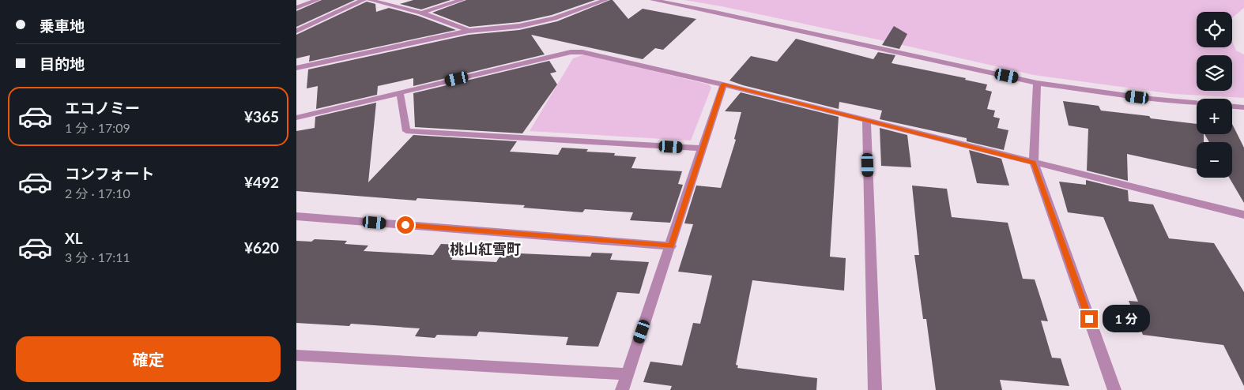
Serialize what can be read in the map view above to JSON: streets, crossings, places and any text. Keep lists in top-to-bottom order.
{
  "districts": ["桃山紅雪町"],
  "page": {
    "banner": ["乗車地", "目的地"],
    "map_buttons": ["+", "−"],
    "list": [
      {
        "name": "エコノミー",
        "note": "1 分 · 17:09",
        "value": "¥365"
      },
      {
        "name": "コンフォート",
        "note": "2 分 · 17:10",
        "value": "¥492"
      },
      {
        "name": "XL",
        "note": "3 分 · 17:11",
        "value": "¥620"
      }
    ],
    "bubble": "1 分",
    "buttons": "確定"
  }
}
